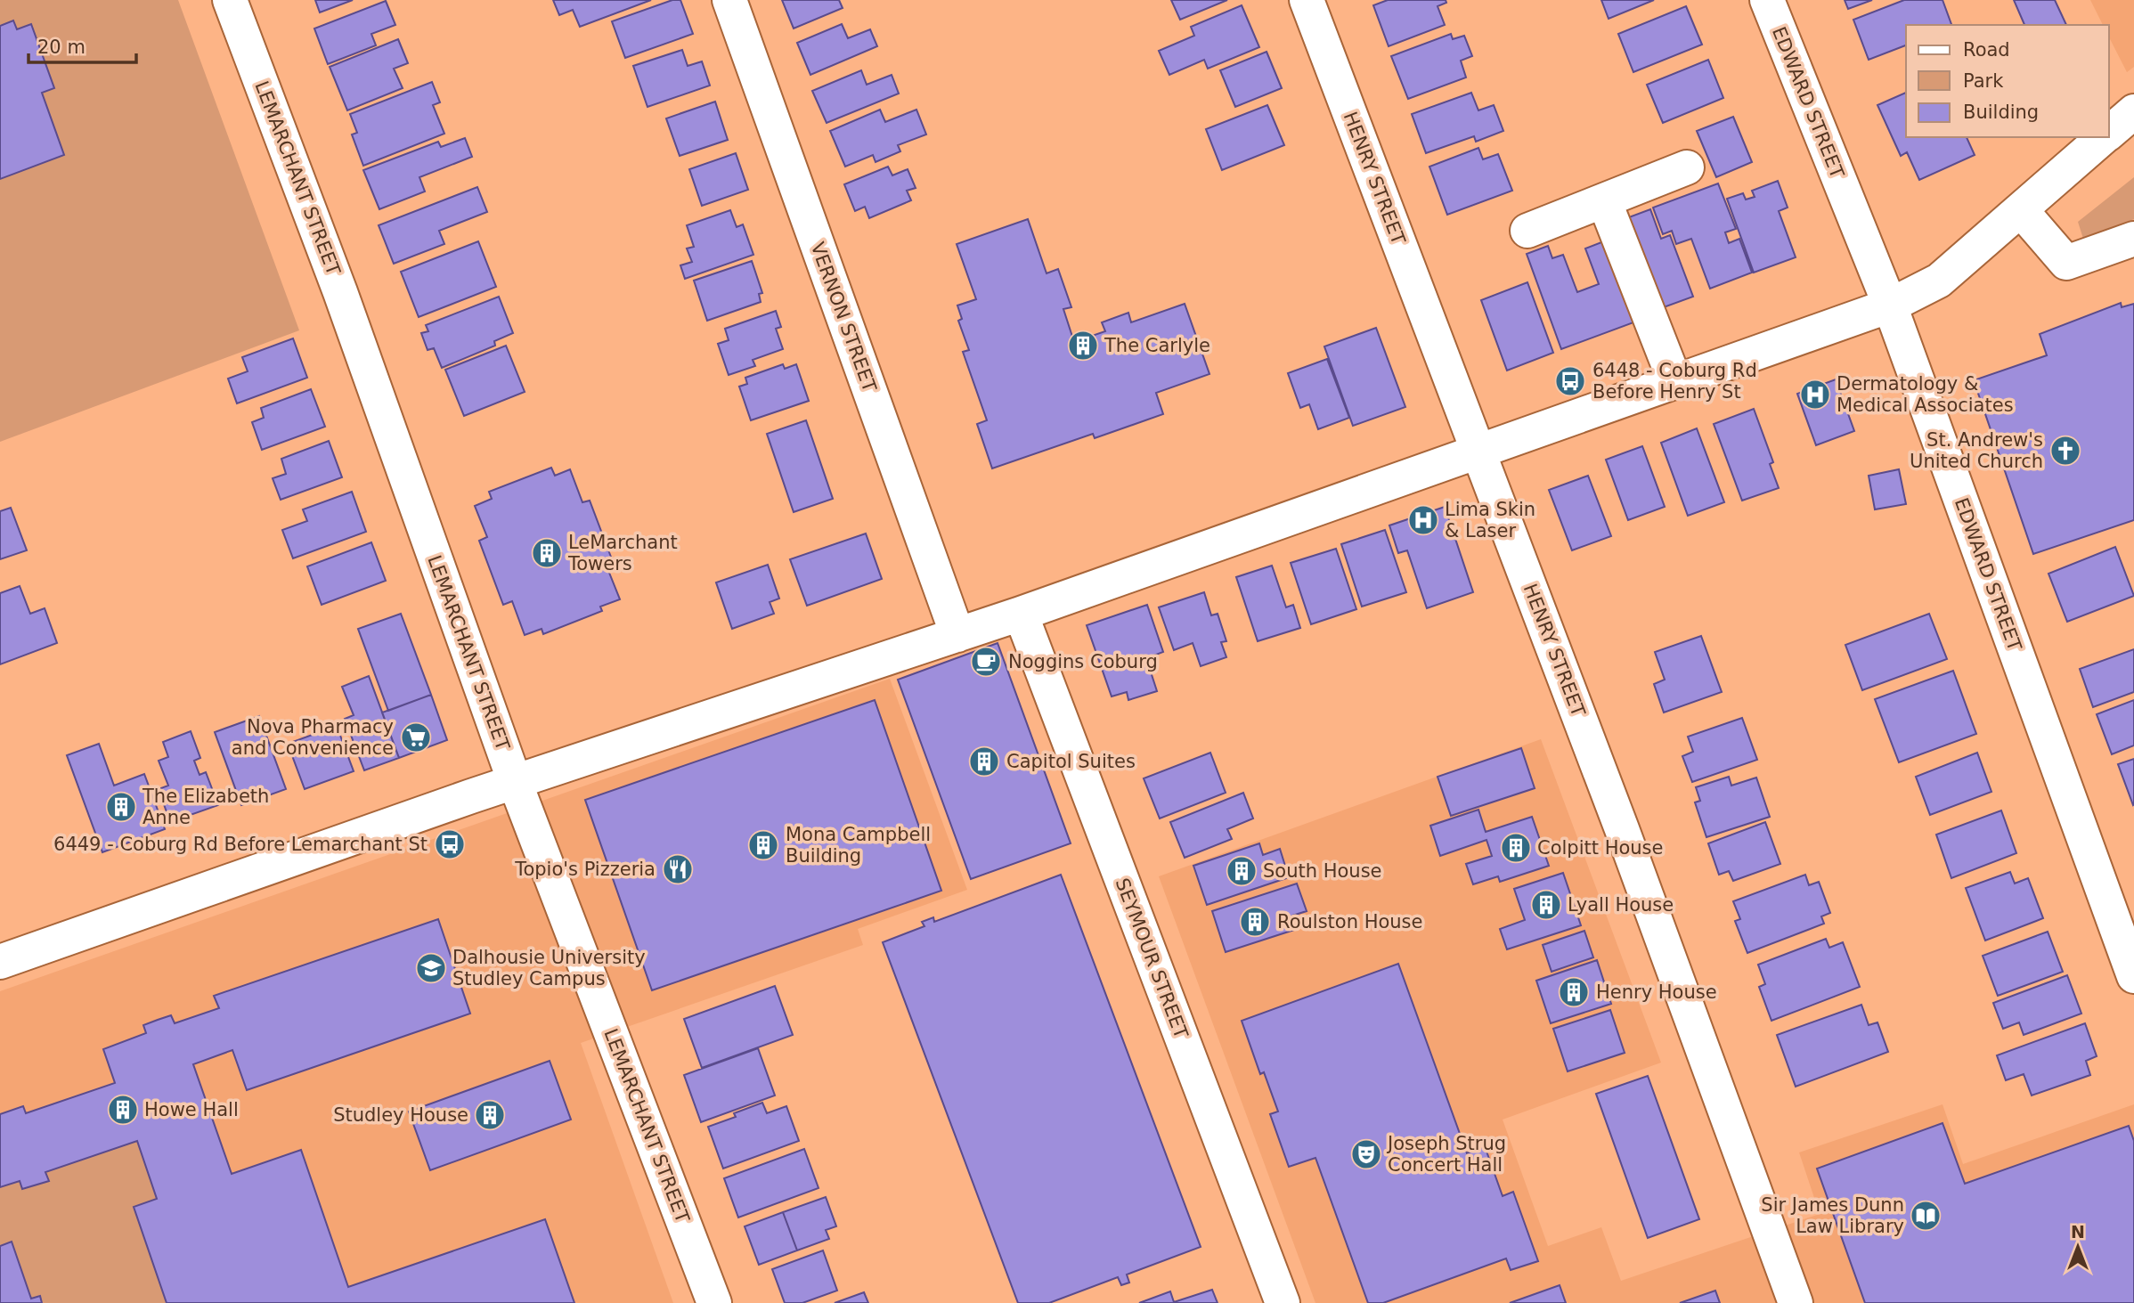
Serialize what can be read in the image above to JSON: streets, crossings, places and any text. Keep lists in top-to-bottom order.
{
  "streets": {
    "street": [
      "EDWARD STREET",
      "LEMARCHANT STREET",
      "HENRY STREET",
      "VERNON STREET",
      "SEYMOUR STREET"
    ]
  },
  "places": {
    "building": [
      "The Carlyle",
      "LeMarchant Towers",
      "Capitol Suites",
      "The Elizabeth Anne",
      "Mona Campbell Building",
      "Colpitt House",
      "South House",
      "Lyall House",
      "Roulston House",
      "Henry House",
      "Howe Hall",
      "Studley House"
    ],
    "bus stop": ["6448 - Coburg Rd Before Henry St", "6449 - Coburg Rd Before Lemarchant St"],
    "hospital": ["Dermatology & Medical Associates", "Lima Skin & Laser"],
    "church": ["St. Andrew's United Church"],
    "cafe": ["Noggins Coburg"],
    "supermarket": ["Nova Pharmacy and Convenience"],
    "restaurant": ["Topio's Pizzeria"],
    "school or university": ["Dalhousie University Studley Campus"],
    "theatre": ["Joseph Strug Concert Hall"],
    "library": ["Sir James Dunn Law Library"]
  },
  "legend": ["Road", "Park", "Building"],
  "scale_bar": "20 m",
  "north": "top"
}
